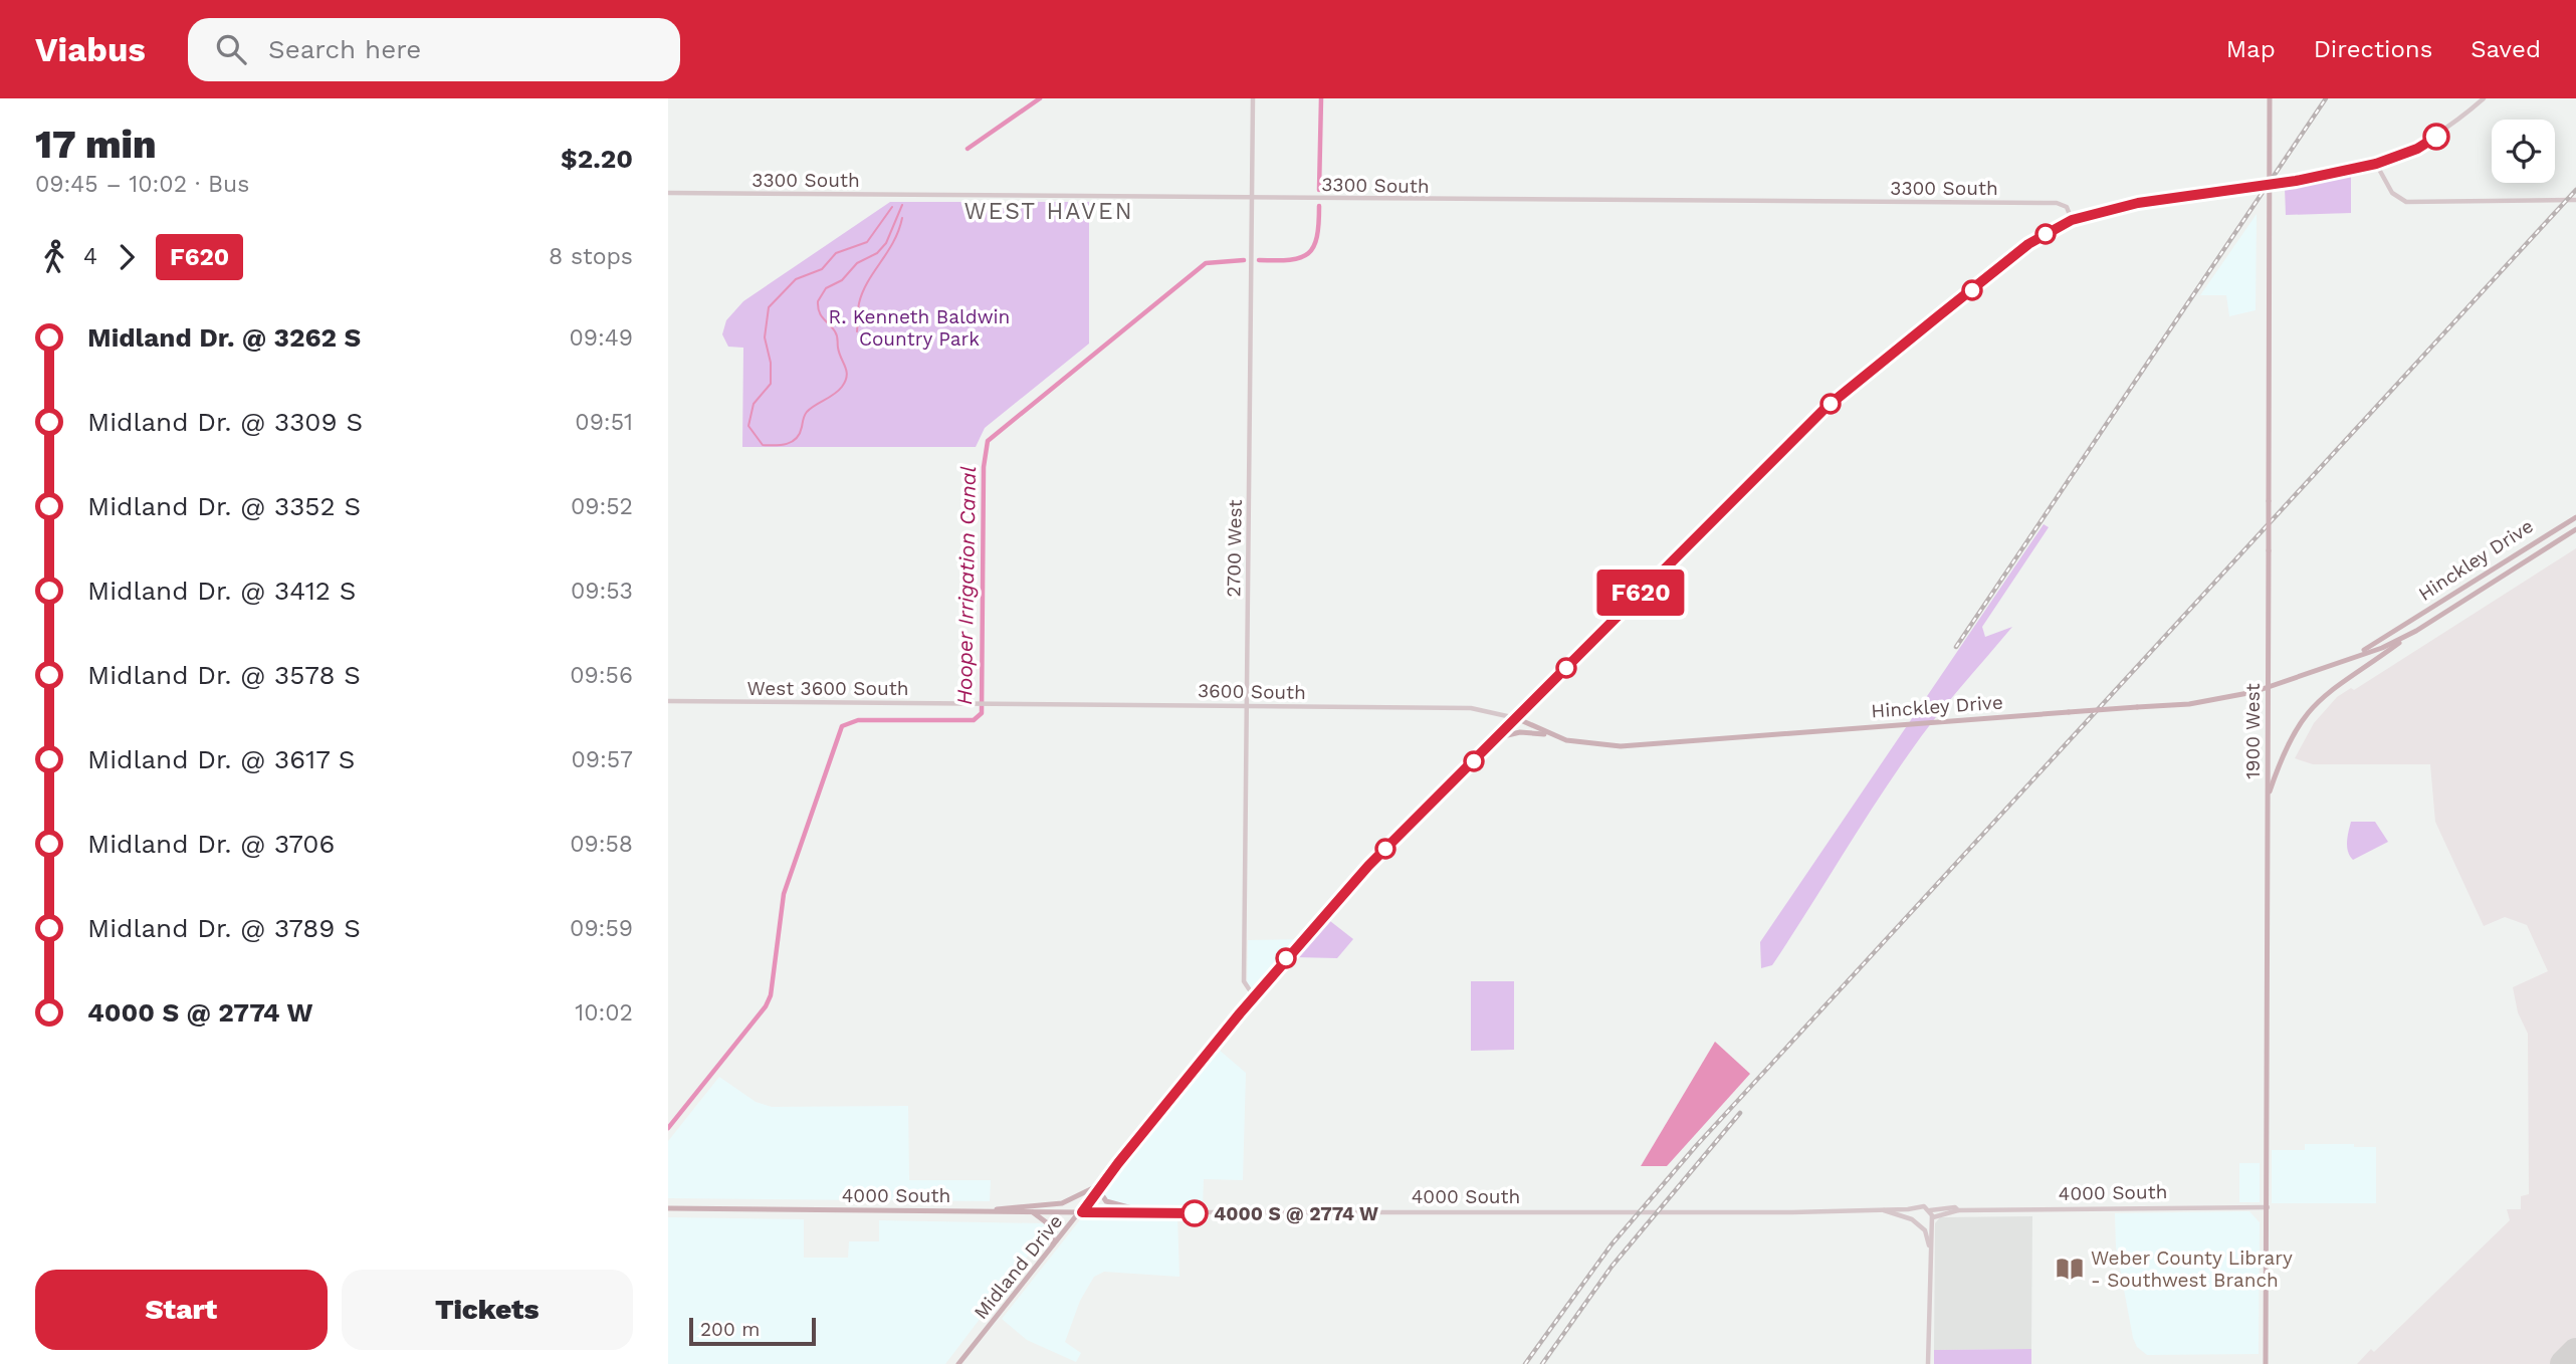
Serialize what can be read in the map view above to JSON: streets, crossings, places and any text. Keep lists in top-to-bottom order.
{
  "streets": {
    "main road": [
      "Hinckley Drive",
      "1900 West",
      "4000 South",
      "Midland Drive"
    ],
    "street": [
      "3300 South",
      "2700 West",
      "West 3600 South",
      "3600 South"
    ]
  },
  "crossings": [
    ["3300 South", "2700 West"],
    ["3300 South", "Midland Drive"],
    ["2700 West", "3600 South"],
    ["2700 West", "Midland Drive"],
    ["Hinckley Drive", "3600 South"],
    ["Hinckley Drive", "1900 West"],
    ["Hinckley Drive", "Midland Drive"],
    ["West 3600 South", "3600 South"],
    ["3600 South", "Midland Drive"],
    ["1900 West", "4000 South"],
    ["1900 West", "Midland Drive"],
    ["4000 South", "Midland Drive"]
  ],
  "districts": ["WEST HAVEN"],
  "water": ["Hooper Irrigation Canal"],
  "parks": ["R. Kenneth Baldwin Country Park"],
  "places": {
    "other": ["4000 S @ 2774 W"],
    "library": ["Weber County Library - Southwest Branch"]
  },
  "lines": ["bus line F620"],
  "scale_bar": "200 m",
  "page": {
    "header": "Viabus",
    "search": "Search here",
    "nav": ["Map", "Directions", "Saved"],
    "heading": ["17 min", "09:45 – 10:02 · Bus", "$2.20"],
    "on_map": "F620",
    "legs": ["4", "F620", "8 stops"],
    "list": [
      {
        "name": "Midland Dr. @ 3262 S",
        "value": "09:49"
      },
      {
        "name": "Midland Dr. @ 3309 S",
        "value": "09:51"
      },
      {
        "name": "Midland Dr. @ 3352 S",
        "value": "09:52"
      },
      {
        "name": "Midland Dr. @ 3412 S",
        "value": "09:53"
      },
      {
        "name": "Midland Dr. @ 3578 S",
        "value": "09:56"
      },
      {
        "name": "Midland Dr. @ 3617 S",
        "value": "09:57"
      },
      {
        "name": "Midland Dr. @ 3706",
        "value": "09:58"
      },
      {
        "name": "Midland Dr. @ 3789 S",
        "value": "09:59"
      },
      {
        "name": "4000 S @ 2774 W",
        "value": "10:02"
      }
    ],
    "buttons": ["Start", "Tickets"],
    "scale": "200 m"
  }
}
